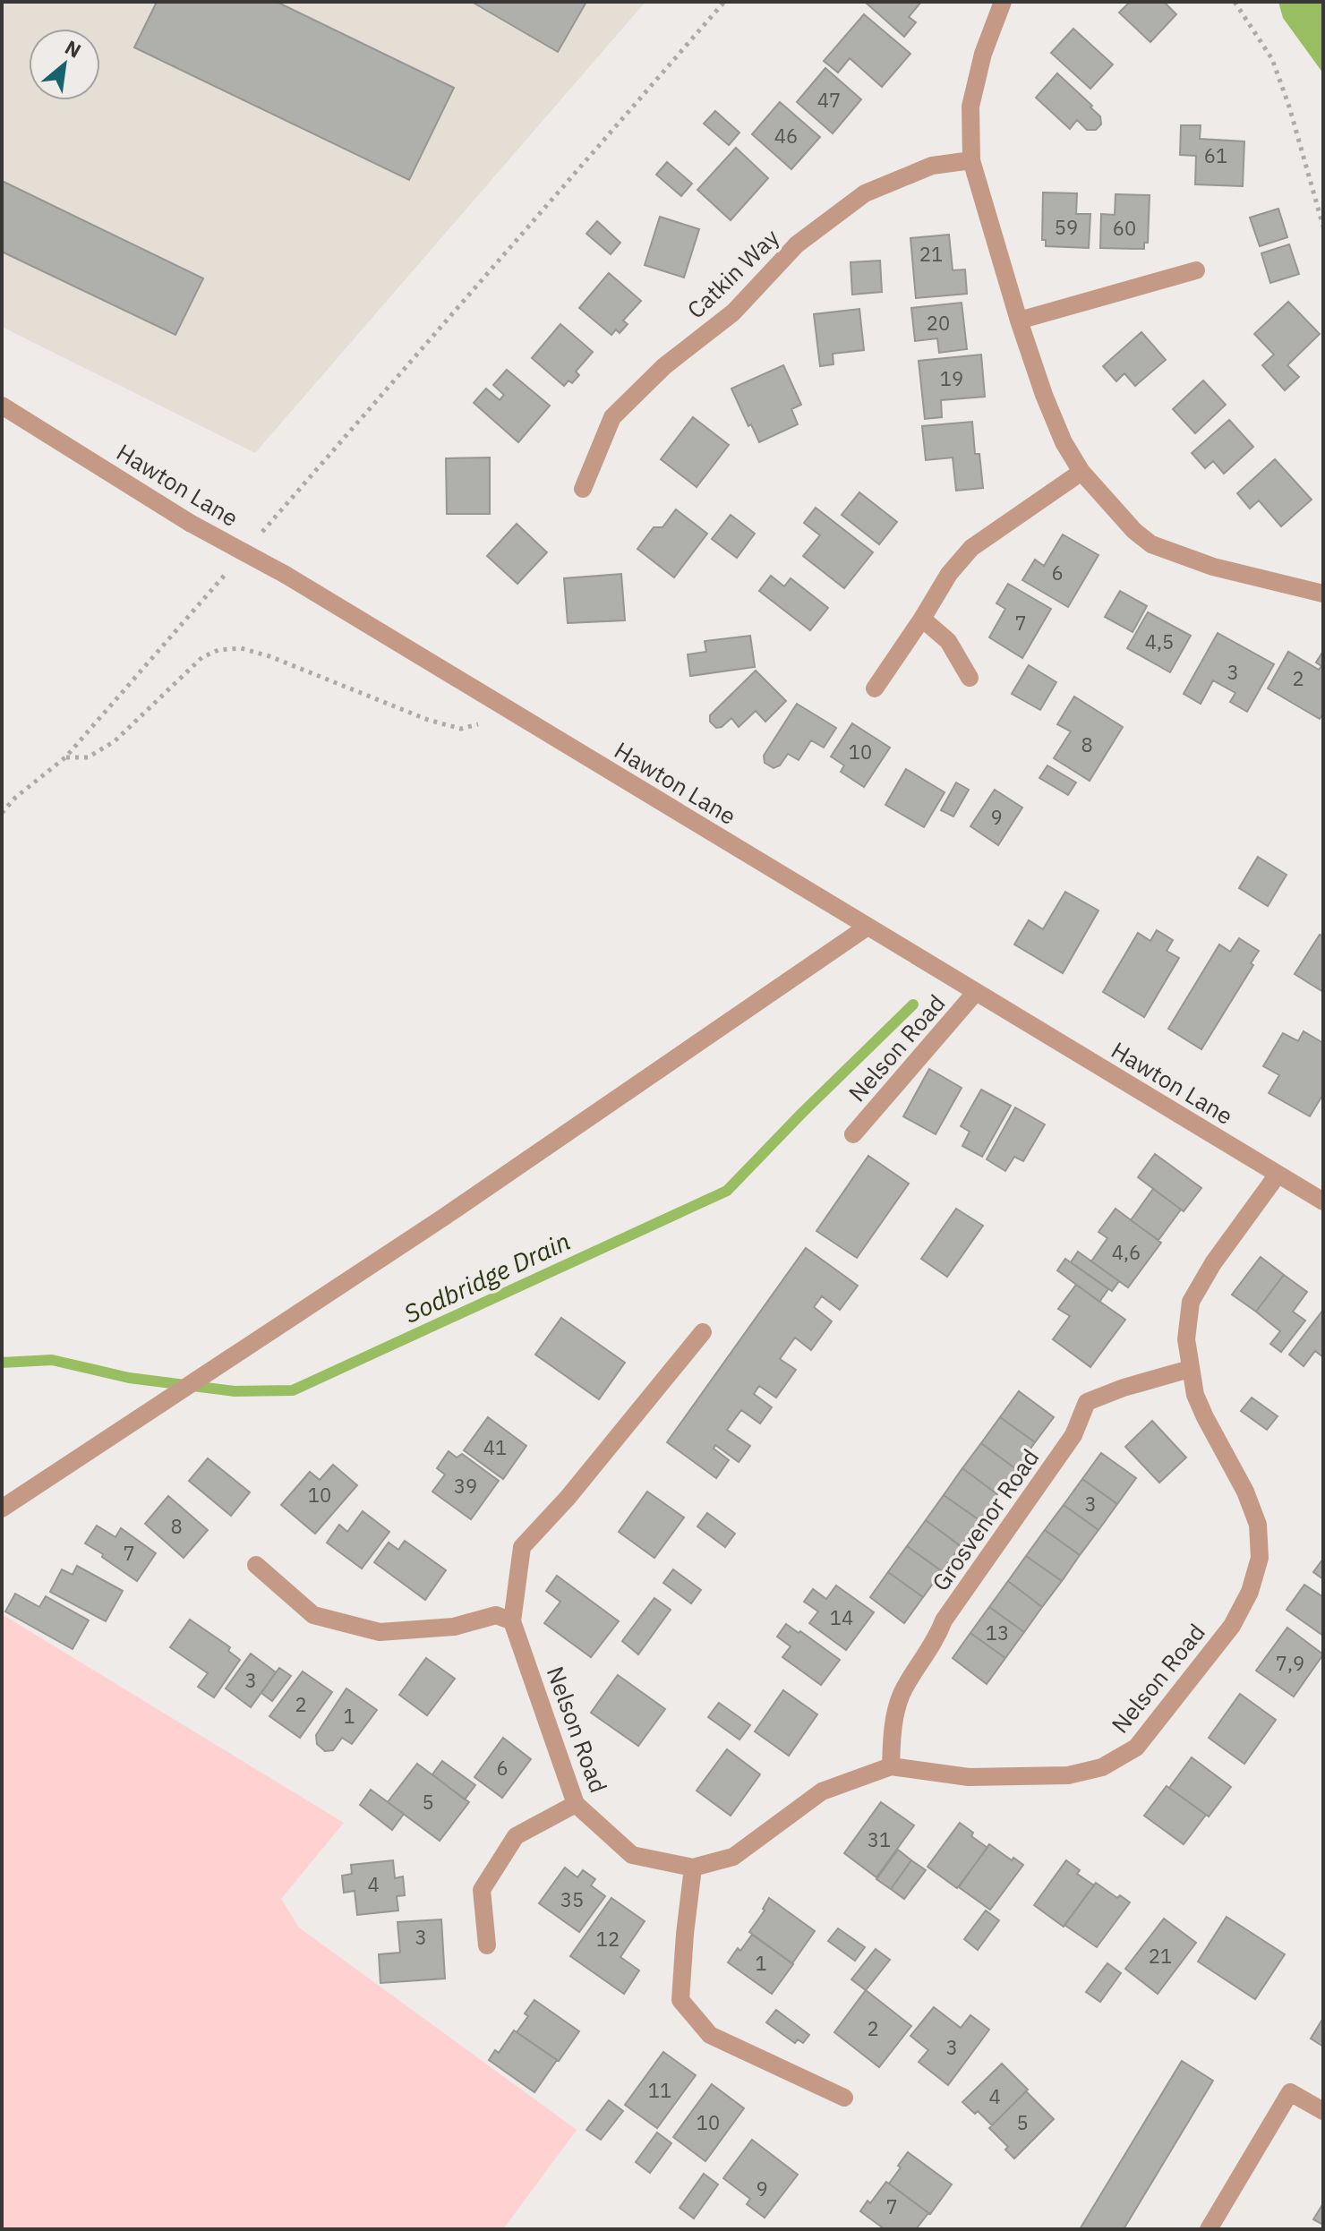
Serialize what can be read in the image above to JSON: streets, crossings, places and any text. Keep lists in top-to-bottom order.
{
  "streets": {
    "street": [
      "Catkin Way",
      "Hawton Lane",
      "Nelson Road",
      "Grosvenor Road"
    ]
  },
  "crossings": [
    ["Hawton Lane", "Nelson Road"],
    ["Nelson Road", "Grosvenor Road"]
  ],
  "water": ["Sodbridge Drain"],
  "house_numbers": [
    "47",
    "46",
    "61",
    "59",
    "60",
    "21",
    "20",
    "19",
    "6",
    "7",
    "4,5",
    "3",
    "2",
    "8",
    "10",
    "9",
    "4,6",
    "41",
    "39",
    "10",
    "3",
    "8",
    "7",
    "14",
    "13",
    "7,9",
    "3",
    "2",
    "1",
    "6",
    "5",
    "31",
    "4",
    "35",
    "3",
    "12",
    "21",
    "1",
    "2",
    "3",
    "11",
    "4",
    "10",
    "5",
    "9",
    "7"
  ],
  "north": "top right"
}
